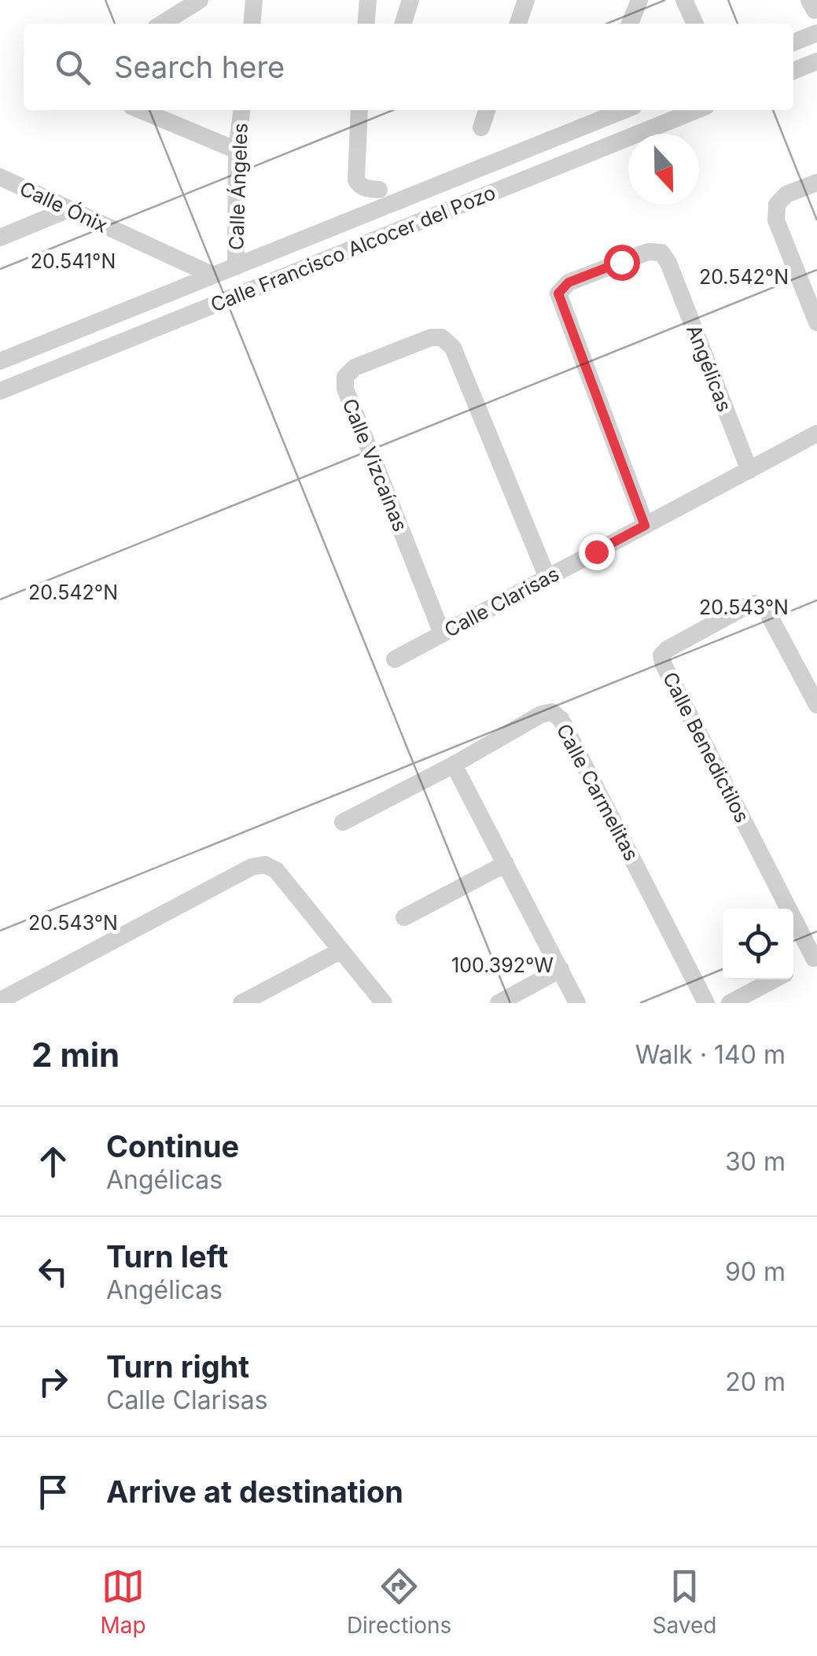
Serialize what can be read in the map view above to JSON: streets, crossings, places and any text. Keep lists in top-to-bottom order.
{
  "streets": {
    "street": [
      "Calle Ángeles",
      "Calle Ónix",
      "Calle Francisco Alcocer del Pozo",
      "Angélicas",
      "Calle Vizcaínas",
      "Calle Clarisas",
      "Calle Benedictilos",
      "Calle Carmelitas"
    ]
  },
  "crossings": [
    ["Calle Ángeles", "Calle Francisco Alcocer del Pozo"],
    ["Calle Ónix", "Calle Francisco Alcocer del Pozo"],
    ["Angélicas", "Calle Clarisas"],
    ["Calle Vizcaínas", "Calle Clarisas"]
  ],
  "north": "bottom",
  "page": {
    "search": "Search here",
    "heading": ["2 min", "Walk · 140 m"],
    "list": [
      ["Continue", "Angélicas", "30 m"],
      ["Turn left", "Angélicas", "90 m"],
      ["Turn right", "Calle Clarisas", "20 m"],
      "Arrive at destination"
    ],
    "nav": ["Map", "Directions", "Saved"]
  },
  "coordinates": [
    "20.541°N",
    "20.542°N",
    "20.543°N",
    "100.392°W"
  ]
}
